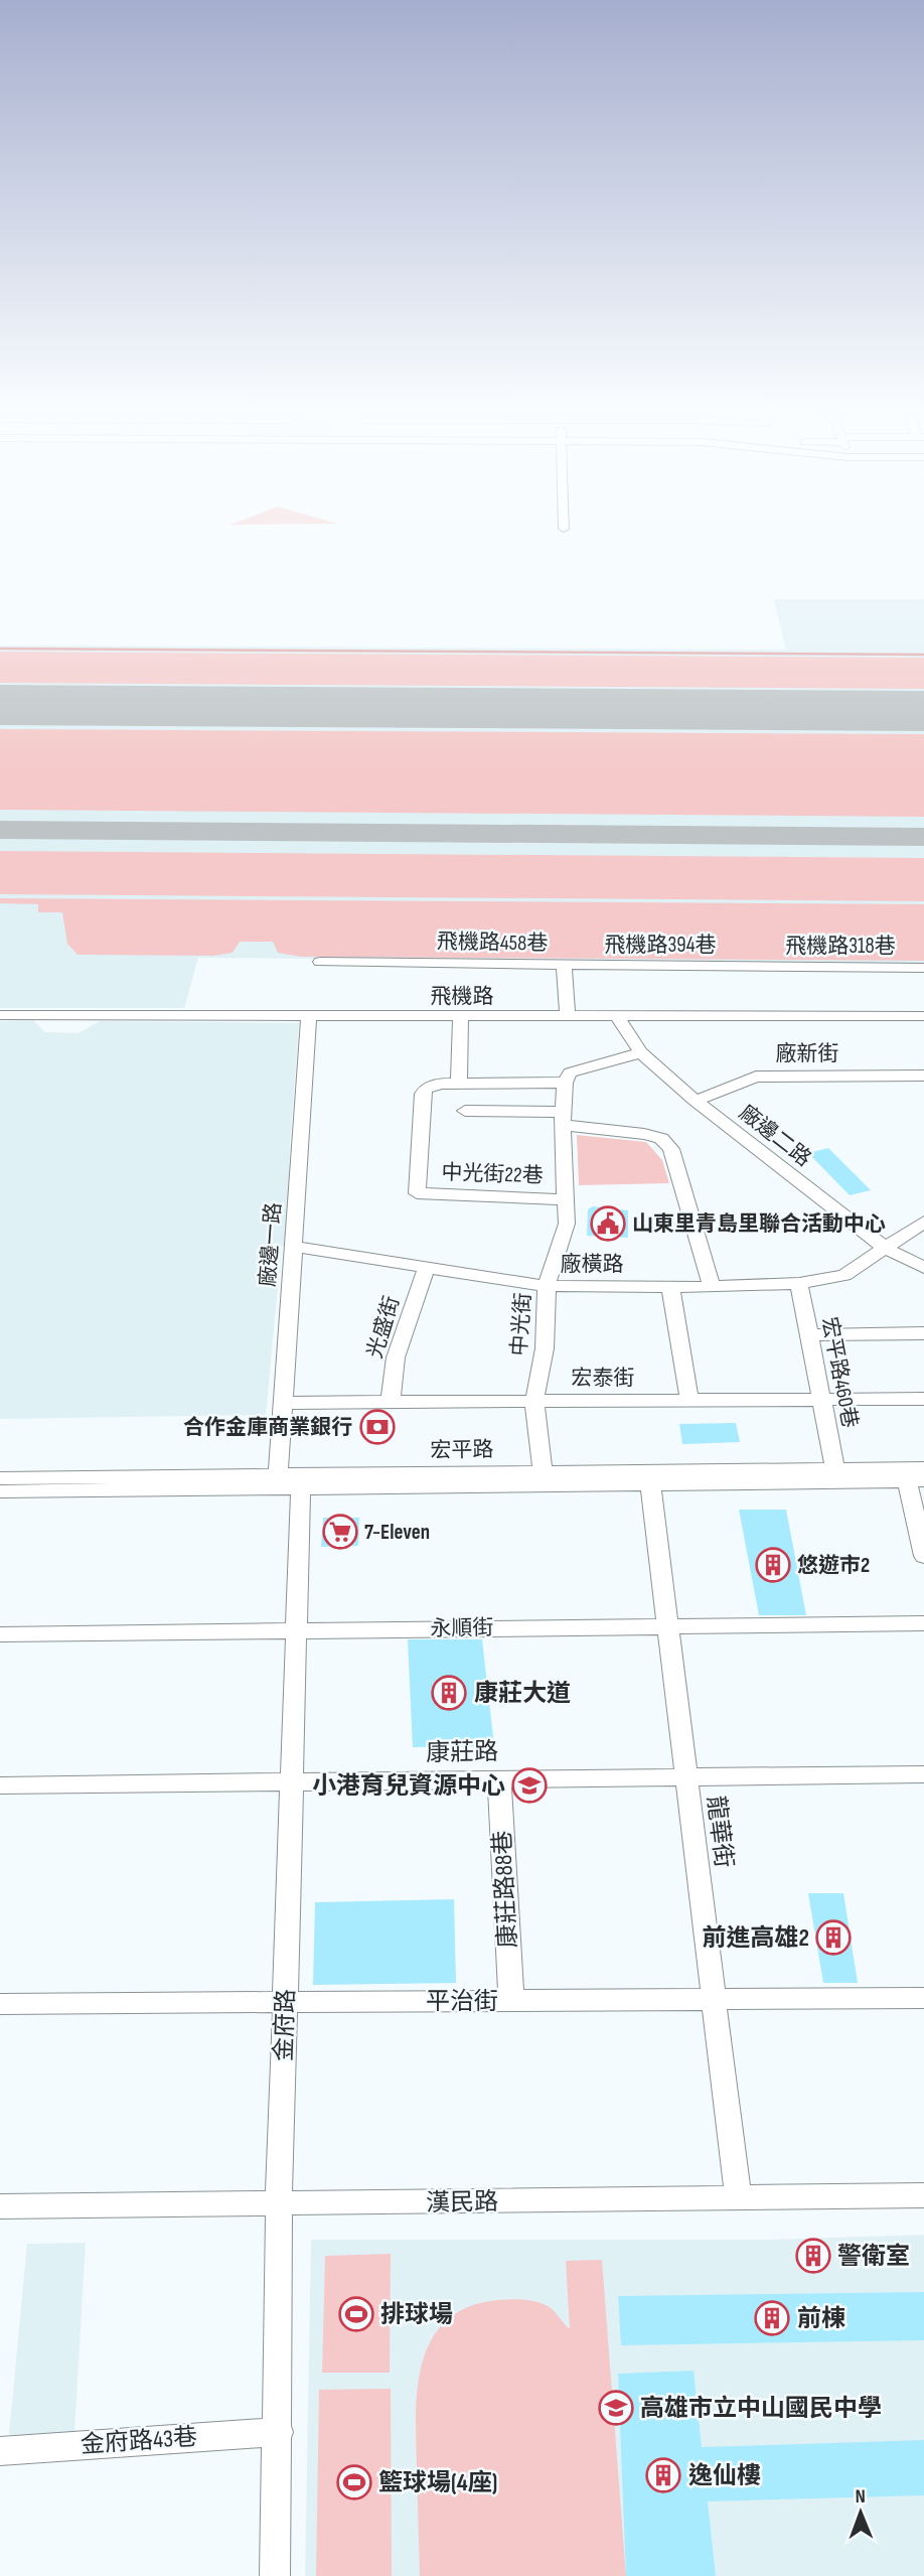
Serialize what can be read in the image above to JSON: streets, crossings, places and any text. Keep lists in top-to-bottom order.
{
  "streets": {
    "street": [
      "飛機路458巷",
      "飛機路394巷",
      "飛機路318巷",
      "飛機路",
      "廠新街",
      "廠邊二路",
      "中光街22巷",
      "廠邊一路",
      "廠橫路",
      "中光街",
      "光盛街",
      "宏平路460巷",
      "宏泰街",
      "宏平路",
      "永順街",
      "康莊路",
      "龍華街",
      "康莊路88巷",
      "平治街",
      "金府路",
      "漢民路",
      "金府路43巷"
    ]
  },
  "crossings": [
    ["飛機路458巷", "飛機路394巷"],
    ["飛機路394巷", "飛機路318巷"],
    ["飛機路", "廠邊二路"],
    ["飛機路", "廠邊一路"],
    ["廠新街", "廠邊二路"],
    ["廠邊二路", "廠橫路"],
    ["中光街22巷", "中光街"],
    ["廠邊一路", "廠橫路"],
    ["廠邊一路", "宏泰街"],
    ["廠邊一路", "宏平路"],
    ["廠橫路", "中光街"],
    ["廠橫路", "光盛街"],
    ["廠橫路", "宏平路460巷"],
    ["中光街", "宏泰街"],
    ["中光街", "宏平路"],
    ["光盛街", "宏泰街"],
    ["宏平路460巷", "宏泰街"],
    ["宏平路460巷", "宏平路"],
    ["宏平路", "龍華街"],
    ["宏平路", "金府路"],
    ["永順街", "龍華街"],
    ["永順街", "金府路"],
    ["康莊路", "龍華街"],
    ["康莊路", "康莊路88巷"],
    ["康莊路", "金府路"],
    ["龍華街", "平治街"],
    ["龍華街", "漢民路"],
    ["康莊路88巷", "平治街"],
    ["平治街", "金府路"],
    ["金府路", "漢民路"],
    ["金府路", "金府路43巷"]
  ],
  "places": {
    "public building": ["山東里青島里聯合活動中心"],
    "bank": ["合作金庫商業銀行"],
    "supermarket": ["7-Eleven"],
    "building": [
      "悠遊市2",
      "康莊大道",
      "前進高雄2",
      "警衛室",
      "前棟",
      "逸仙樓"
    ],
    "school or university": ["小港育兒資源中心", "高雄市立中山國民中學"],
    "sports": ["排球場", "籃球場(4座)"]
  },
  "north": "top"
}
